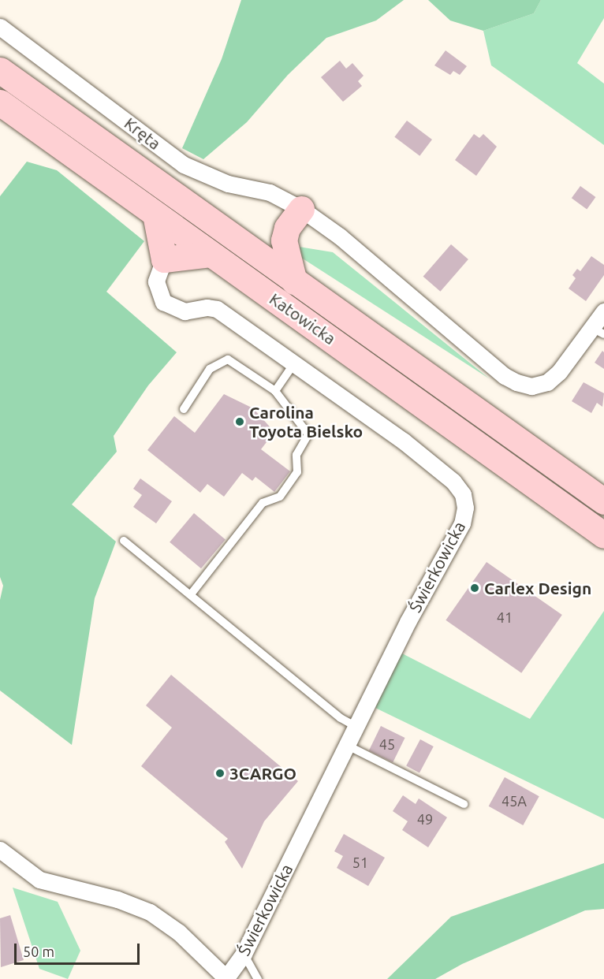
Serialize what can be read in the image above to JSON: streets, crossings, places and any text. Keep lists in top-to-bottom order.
{
  "streets": {
    "main road": ["Katowicka"],
    "street": ["Kręta", "Świerkowicka"]
  },
  "places": ["Carolina Toyota Bielsko", "Carlex Design", "3CARGO"],
  "house_numbers": [
    "41",
    "45",
    "45A",
    "49",
    "51"
  ],
  "scale_bar": "50 m"
}
